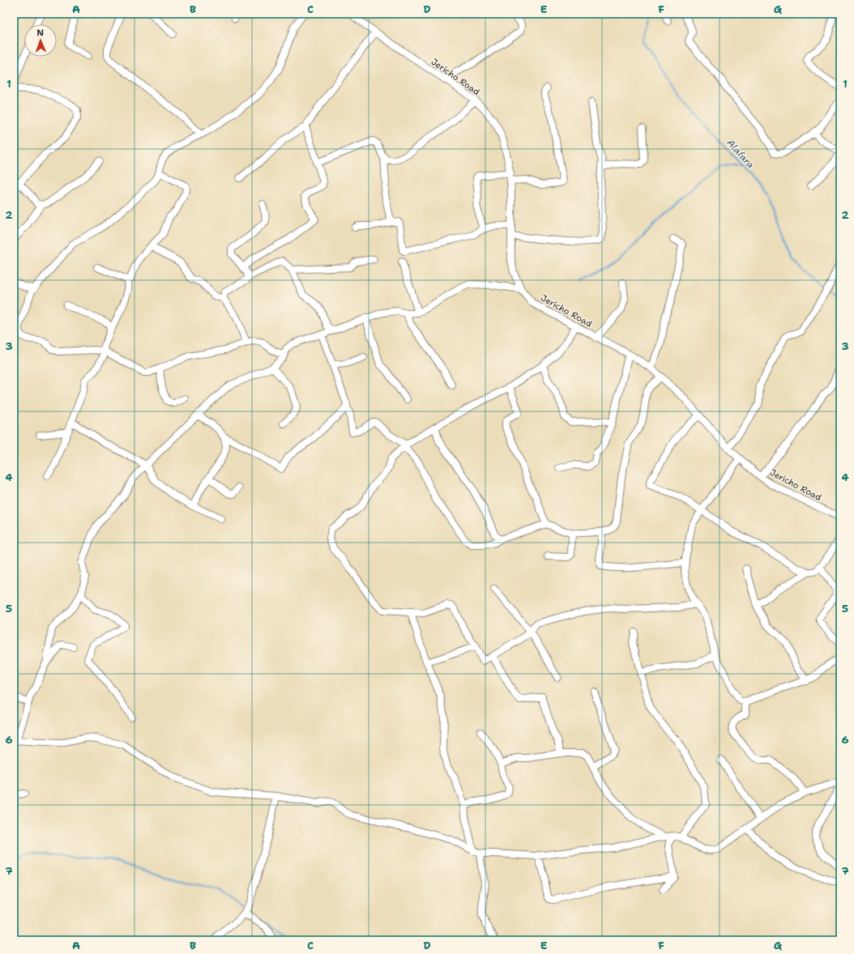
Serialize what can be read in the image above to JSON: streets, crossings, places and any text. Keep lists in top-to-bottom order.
{
  "streets": {
    "street": ["Jericho Road"]
  },
  "water": ["Alafara"],
  "north": "top",
  "grid": {
    "columns": [
      "A",
      "B",
      "C",
      "D",
      "E",
      "F",
      "G"
    ],
    "rows": [
      "1",
      "2",
      "3",
      "4",
      "5",
      "6",
      "7"
    ]
  }
}
